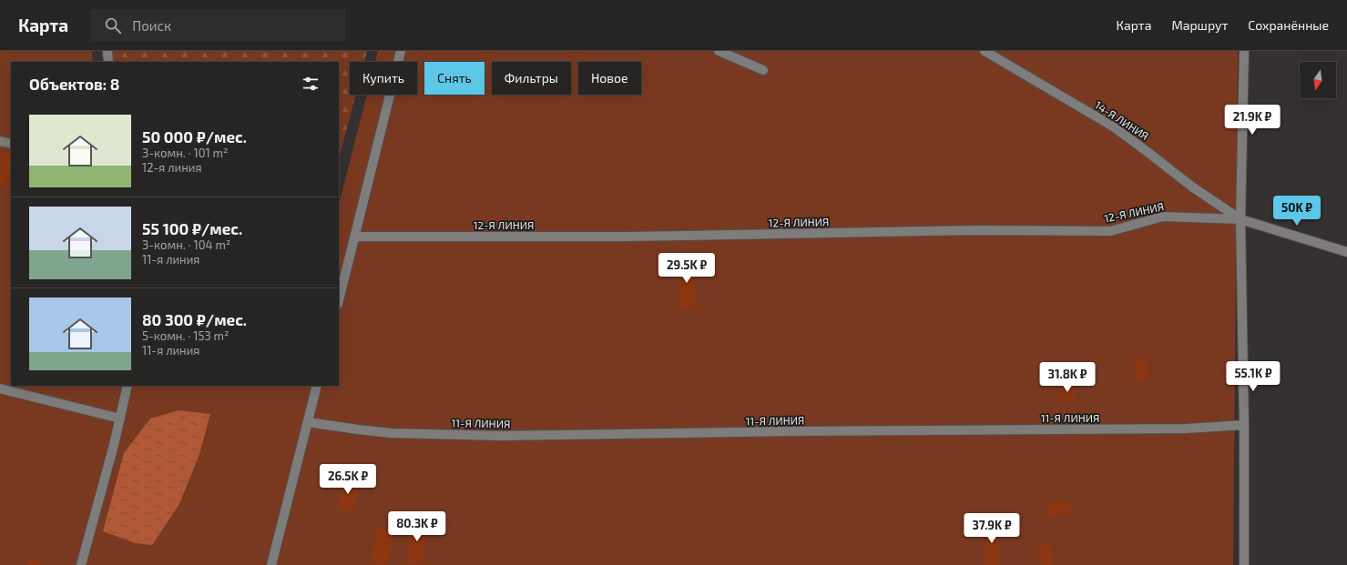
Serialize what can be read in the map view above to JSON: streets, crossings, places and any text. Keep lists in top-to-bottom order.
{
  "streets": {
    "street": ["14-Я ЛИНИЯ", "12-Я ЛИНИЯ", "11-Я ЛИНИЯ"]
  },
  "crossings": [
    ["14-Я ЛИНИЯ", "12-Я ЛИНИЯ"]
  ],
  "north": "bottom",
  "page": {
    "header": "Карта",
    "search": "Поиск",
    "nav": ["Карта", "Маршрут", "Сохранённые"],
    "chip": [
      "Купить",
      "Снять",
      "Фильтры",
      "Новое"
    ],
    "heading": "Объектов: 8",
    "price": [
      "21.9K ₽",
      "50K ₽",
      "29.5K ₽",
      "55.1K ₽",
      "31.8K ₽",
      "26.5K ₽",
      "80.3K ₽",
      "37.9K ₽"
    ],
    "list": [
      {
        "name": "50 000 ₽/мес.",
        "note": "3-комн. · 101 m² · 12-я линия"
      },
      {
        "name": "55 100 ₽/мес.",
        "note": "3-комн. · 104 m² · 11-я линия"
      },
      {
        "name": "80 300 ₽/мес.",
        "note": "5-комн. · 153 m² · 11-я линия"
      }
    ]
  }
}
